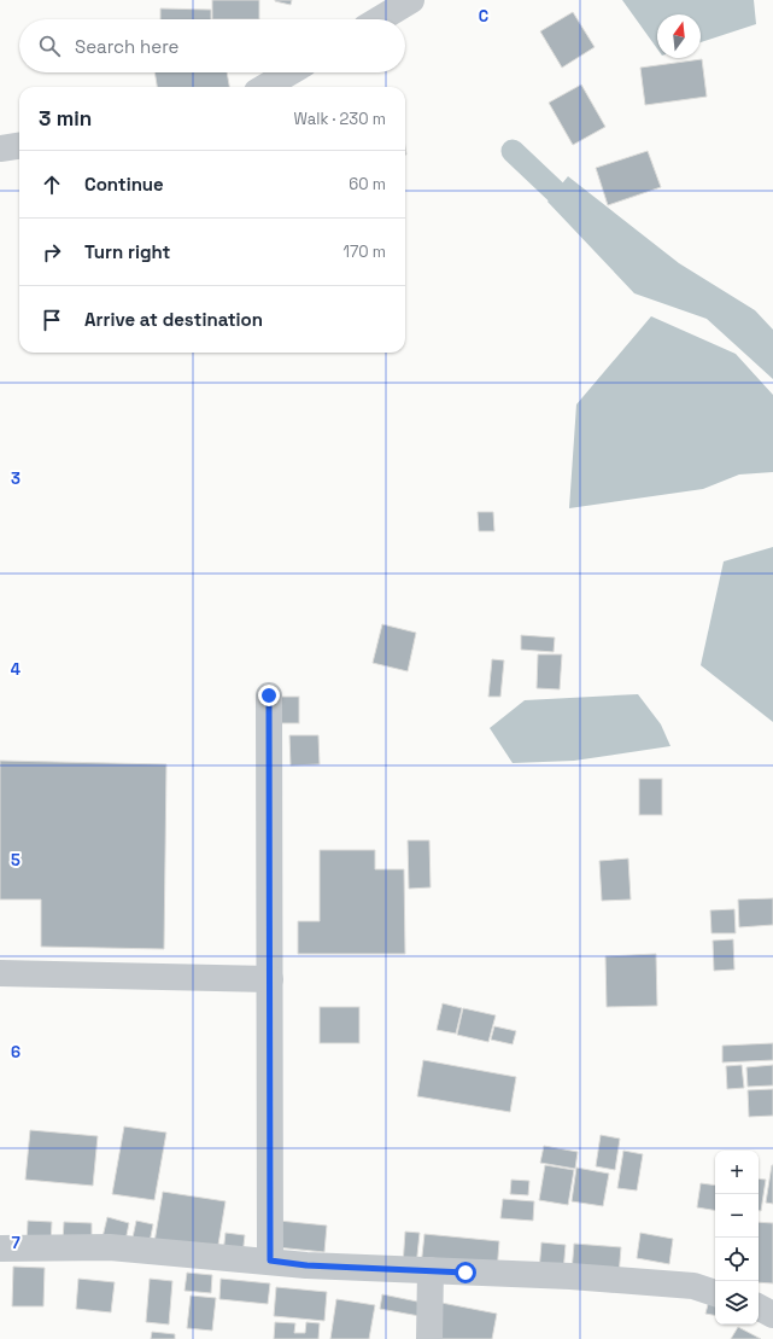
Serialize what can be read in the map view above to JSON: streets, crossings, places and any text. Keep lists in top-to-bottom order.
{
  "north": "top",
  "page": {
    "search": "Search here",
    "heading": ["3 min", "Walk · 230 m"],
    "list": [
      ["Continue", "60 m"],
      ["Turn right", "170 m"],
      "Arrive at destination"
    ],
    "map_buttons": ["+", "−"]
  },
  "grid": {
    "columns": ["C"],
    "rows": [
      "3",
      "4",
      "5",
      "6",
      "7"
    ]
  }
}
